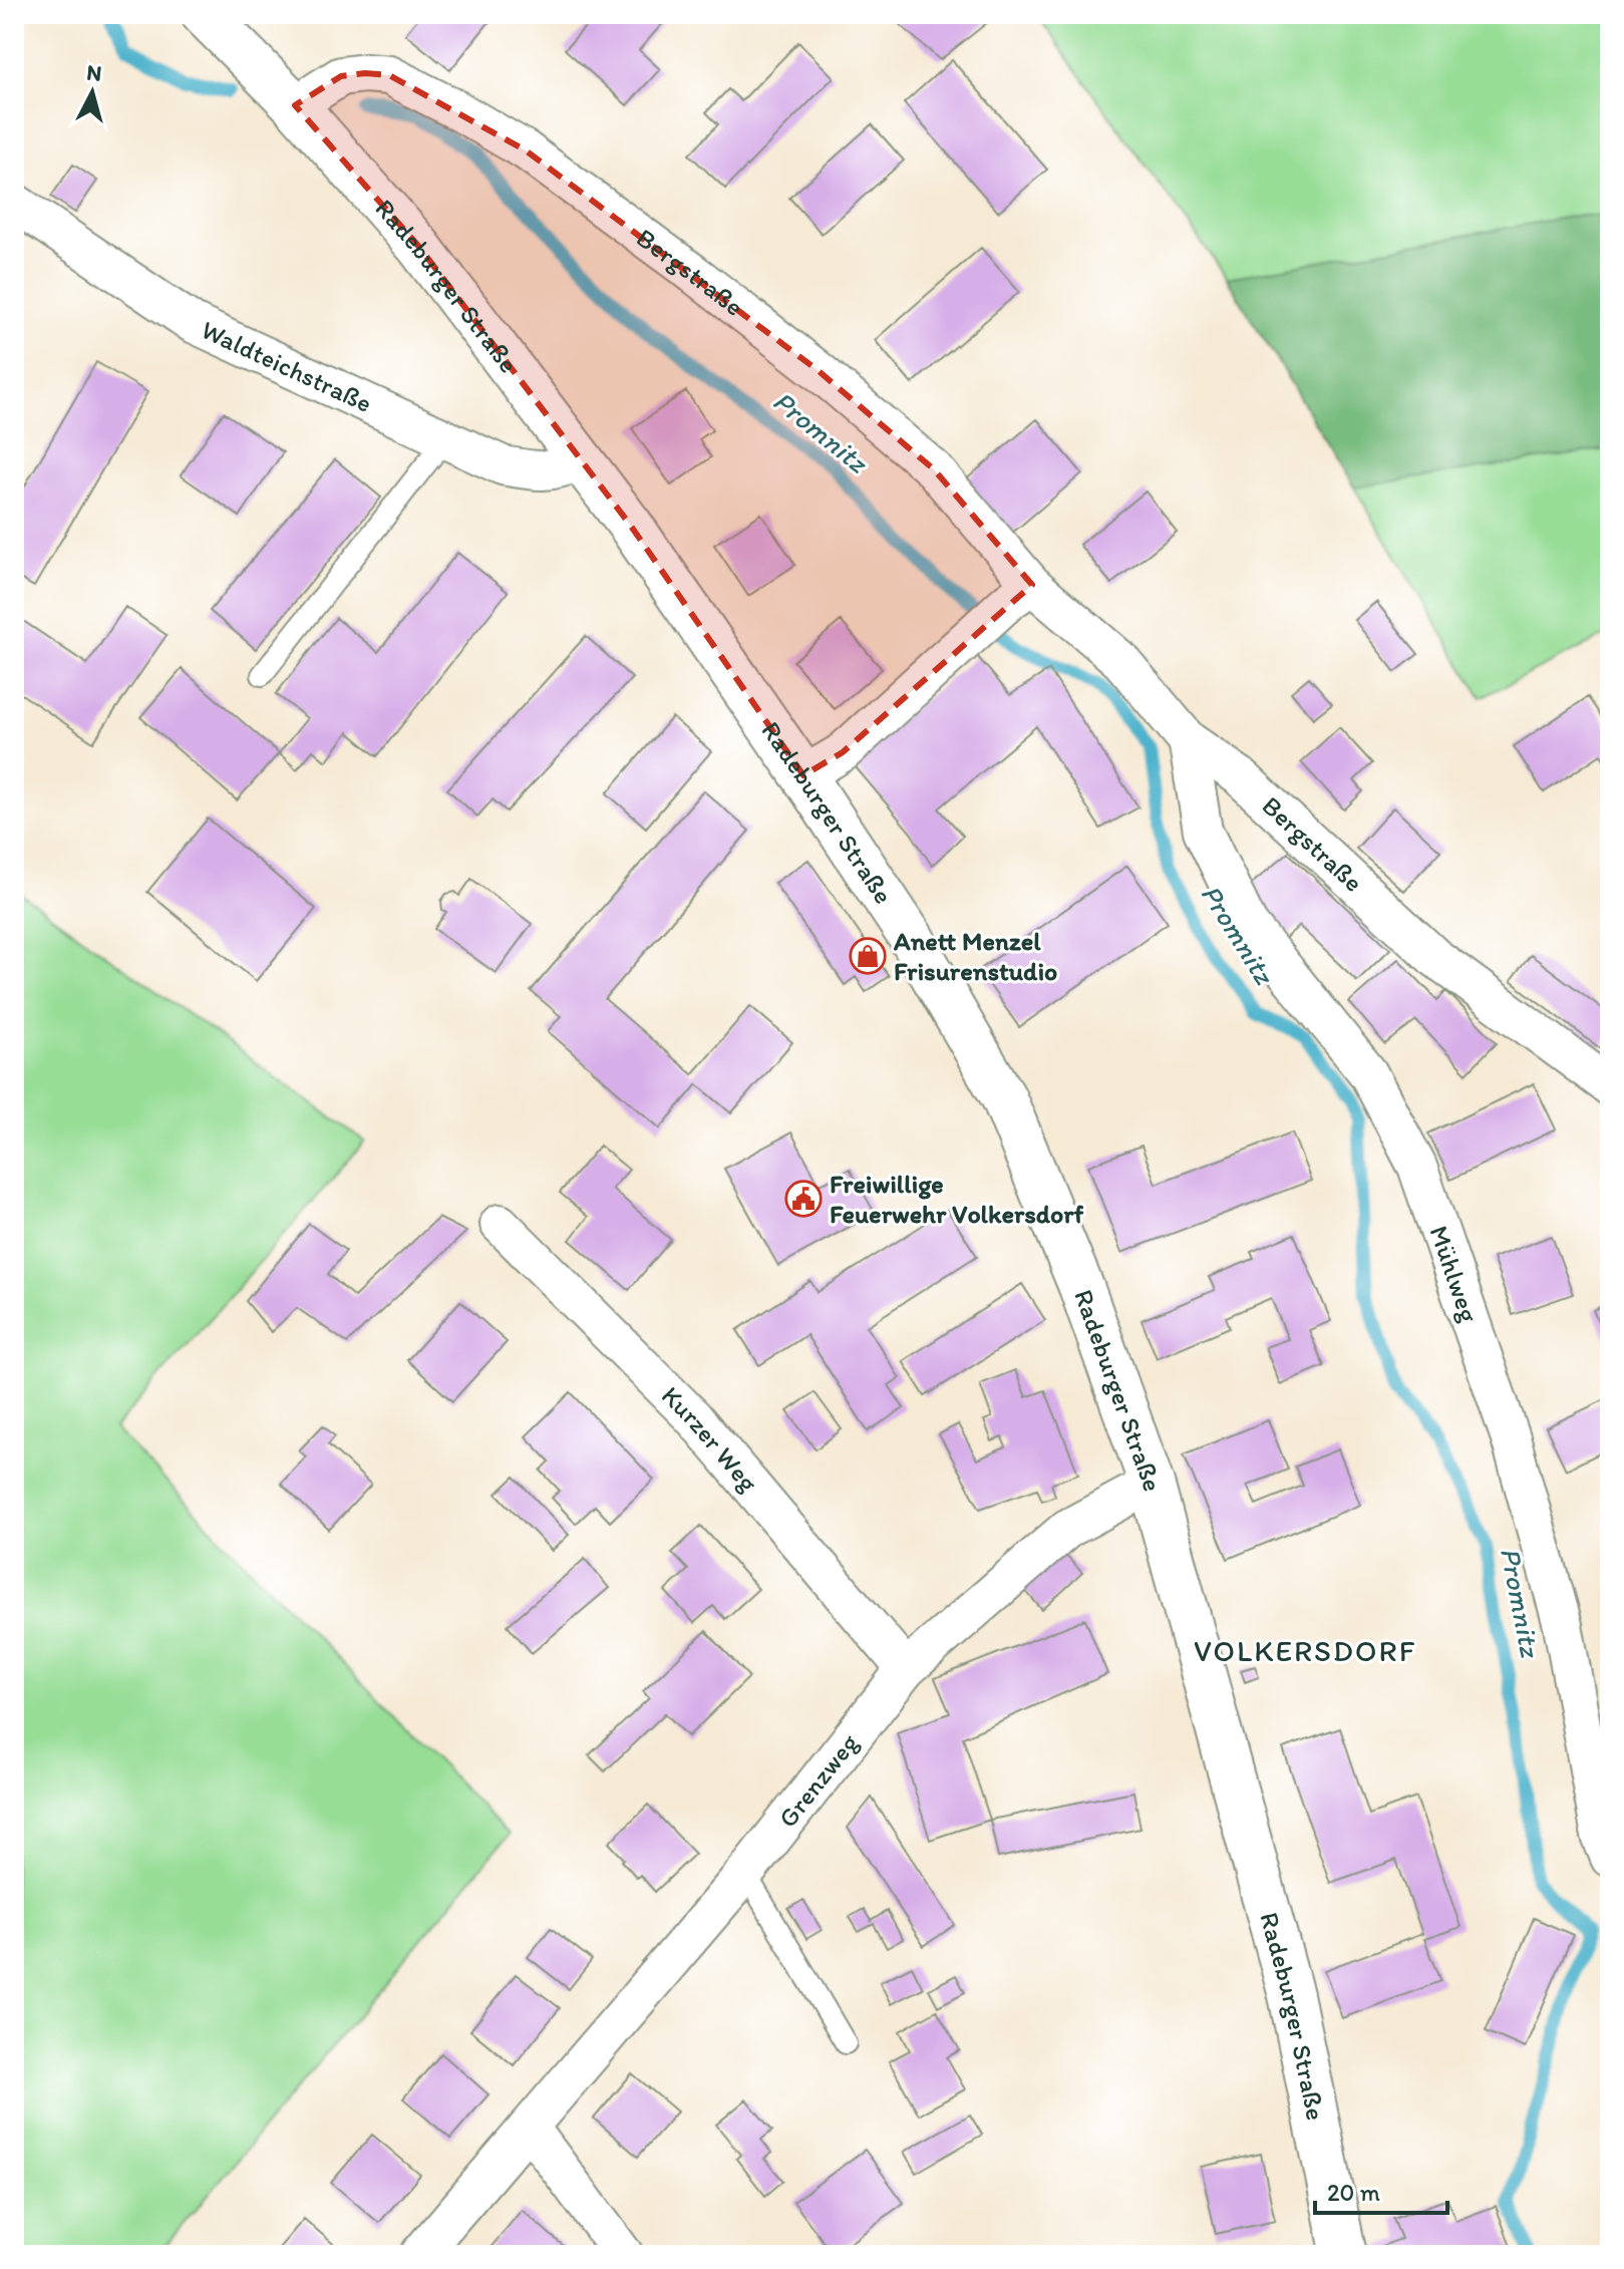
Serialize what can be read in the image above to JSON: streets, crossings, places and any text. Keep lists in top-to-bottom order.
{
  "streets": {
    "main road": ["Radeburger Straße"],
    "street": [
      "Bergstraße",
      "Waldteichstraße",
      "Mühlweg",
      "Kurzer Weg",
      "Grenzweg"
    ]
  },
  "crossings": [
    ["Bergstraße", "Radeburger Straße"],
    ["Bergstraße", "Mühlweg"],
    ["Radeburger Straße", "Waldteichstraße"],
    ["Radeburger Straße", "Grenzweg"],
    ["Kurzer Weg", "Grenzweg"]
  ],
  "districts": ["VOLKERSDORF"],
  "water": ["Promnitz"],
  "places": {
    "shop": ["Anett Menzel Frisurenstudio"],
    "public building": ["Freiwillige Feuerwehr Volkersdorf"]
  },
  "scale_bar": "20 m",
  "north": "top"
}
